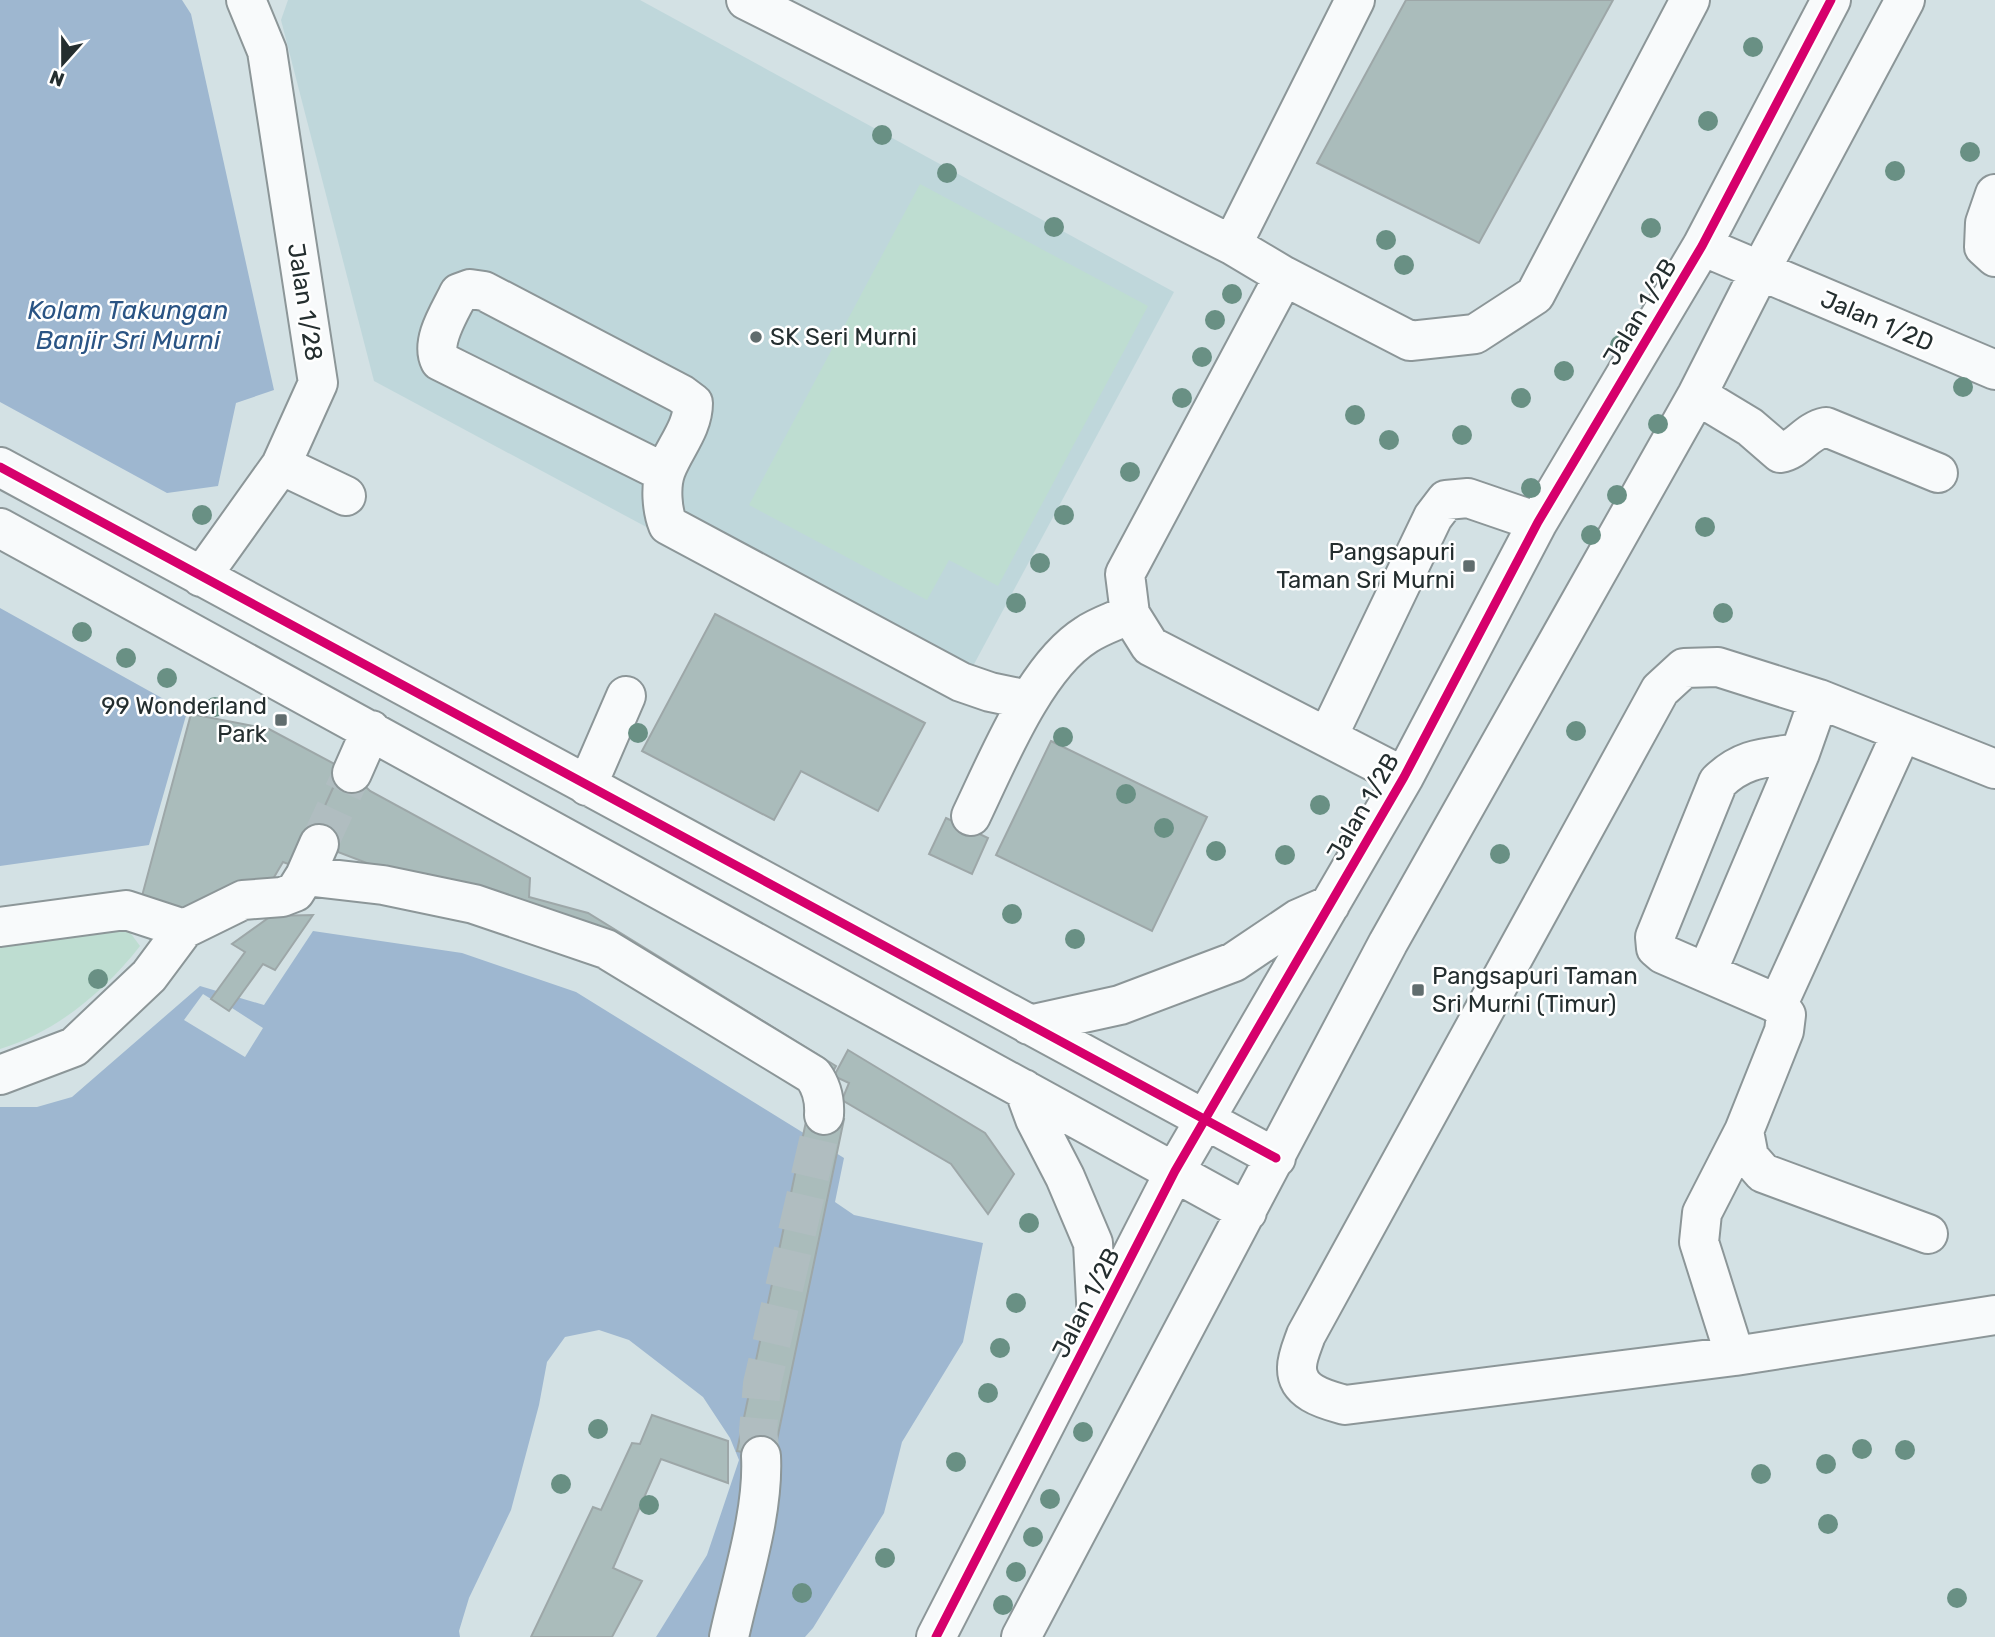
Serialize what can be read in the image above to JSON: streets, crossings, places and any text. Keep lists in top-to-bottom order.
{
  "streets": {
    "street": ["Jalan 1/28", "Jalan 1/2B", "Jalan 1/2D"]
  },
  "crossings": [
    ["Jalan 1/2B", "Jalan 1/2D"]
  ],
  "water": ["Kolam Takungan Banjir Sri Murni"],
  "places": {
    "other": ["SK Seri Murni"],
    "transit": ["Pangsapuri Taman Sri Murni", "99 Wonderland Park", "Pangsapuri Taman Sri Murni (Timur)"]
  },
  "north": "bottom"
}
